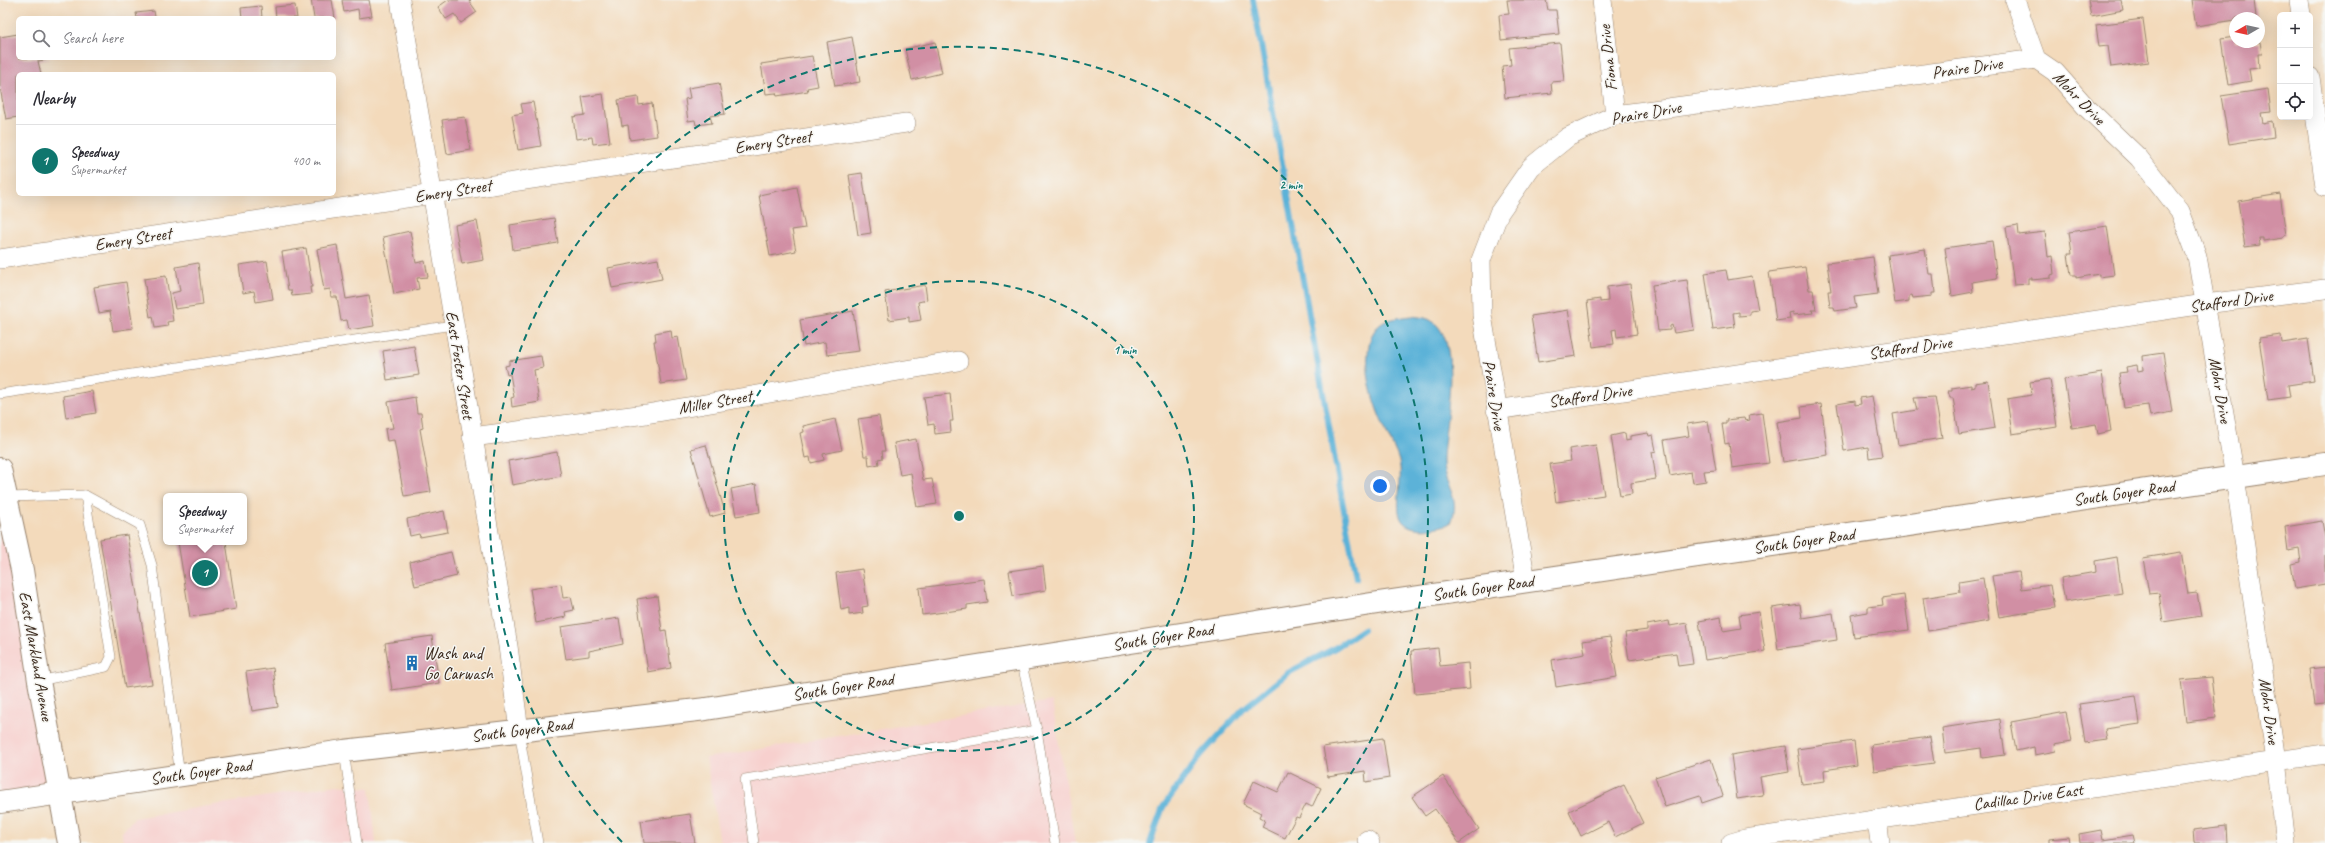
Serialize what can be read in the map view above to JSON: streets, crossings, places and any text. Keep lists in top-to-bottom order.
{
  "streets": {
    "street": [
      "Fiona Drive",
      "Praire Drive",
      "Mohr Drive",
      "Emery Street",
      "Stafford Drive",
      "East Foster Street",
      "Miller Street",
      "South Goyer Road",
      "East Markland Avenue",
      "Cadillac Drive East"
    ]
  },
  "crossings": [
    ["Fiona Drive", "Praire Drive"],
    ["Praire Drive", "Mohr Drive"],
    ["Praire Drive", "Stafford Drive"],
    ["Praire Drive", "South Goyer Road"],
    ["Mohr Drive", "Stafford Drive"],
    ["Mohr Drive", "South Goyer Road"],
    ["Mohr Drive", "Cadillac Drive East"],
    ["Emery Street", "East Foster Street"],
    ["East Foster Street", "Miller Street"],
    ["East Foster Street", "South Goyer Road"],
    ["South Goyer Road", "East Markland Avenue"]
  ],
  "places": {
    "building": ["Wash and Go Carwash"]
  },
  "north": "left",
  "page": {
    "map_buttons": ["+", "−"],
    "search": "Search here",
    "heading": "Nearby",
    "list": [
      {
        "mark": "1",
        "name": "Speedway",
        "note": "Supermarket",
        "value": "400 m"
      }
    ],
    "popup": ["Speedway", "Supermarket"],
    "pins": "1"
  },
  "rings": ["2 min", "1 min"]
}
